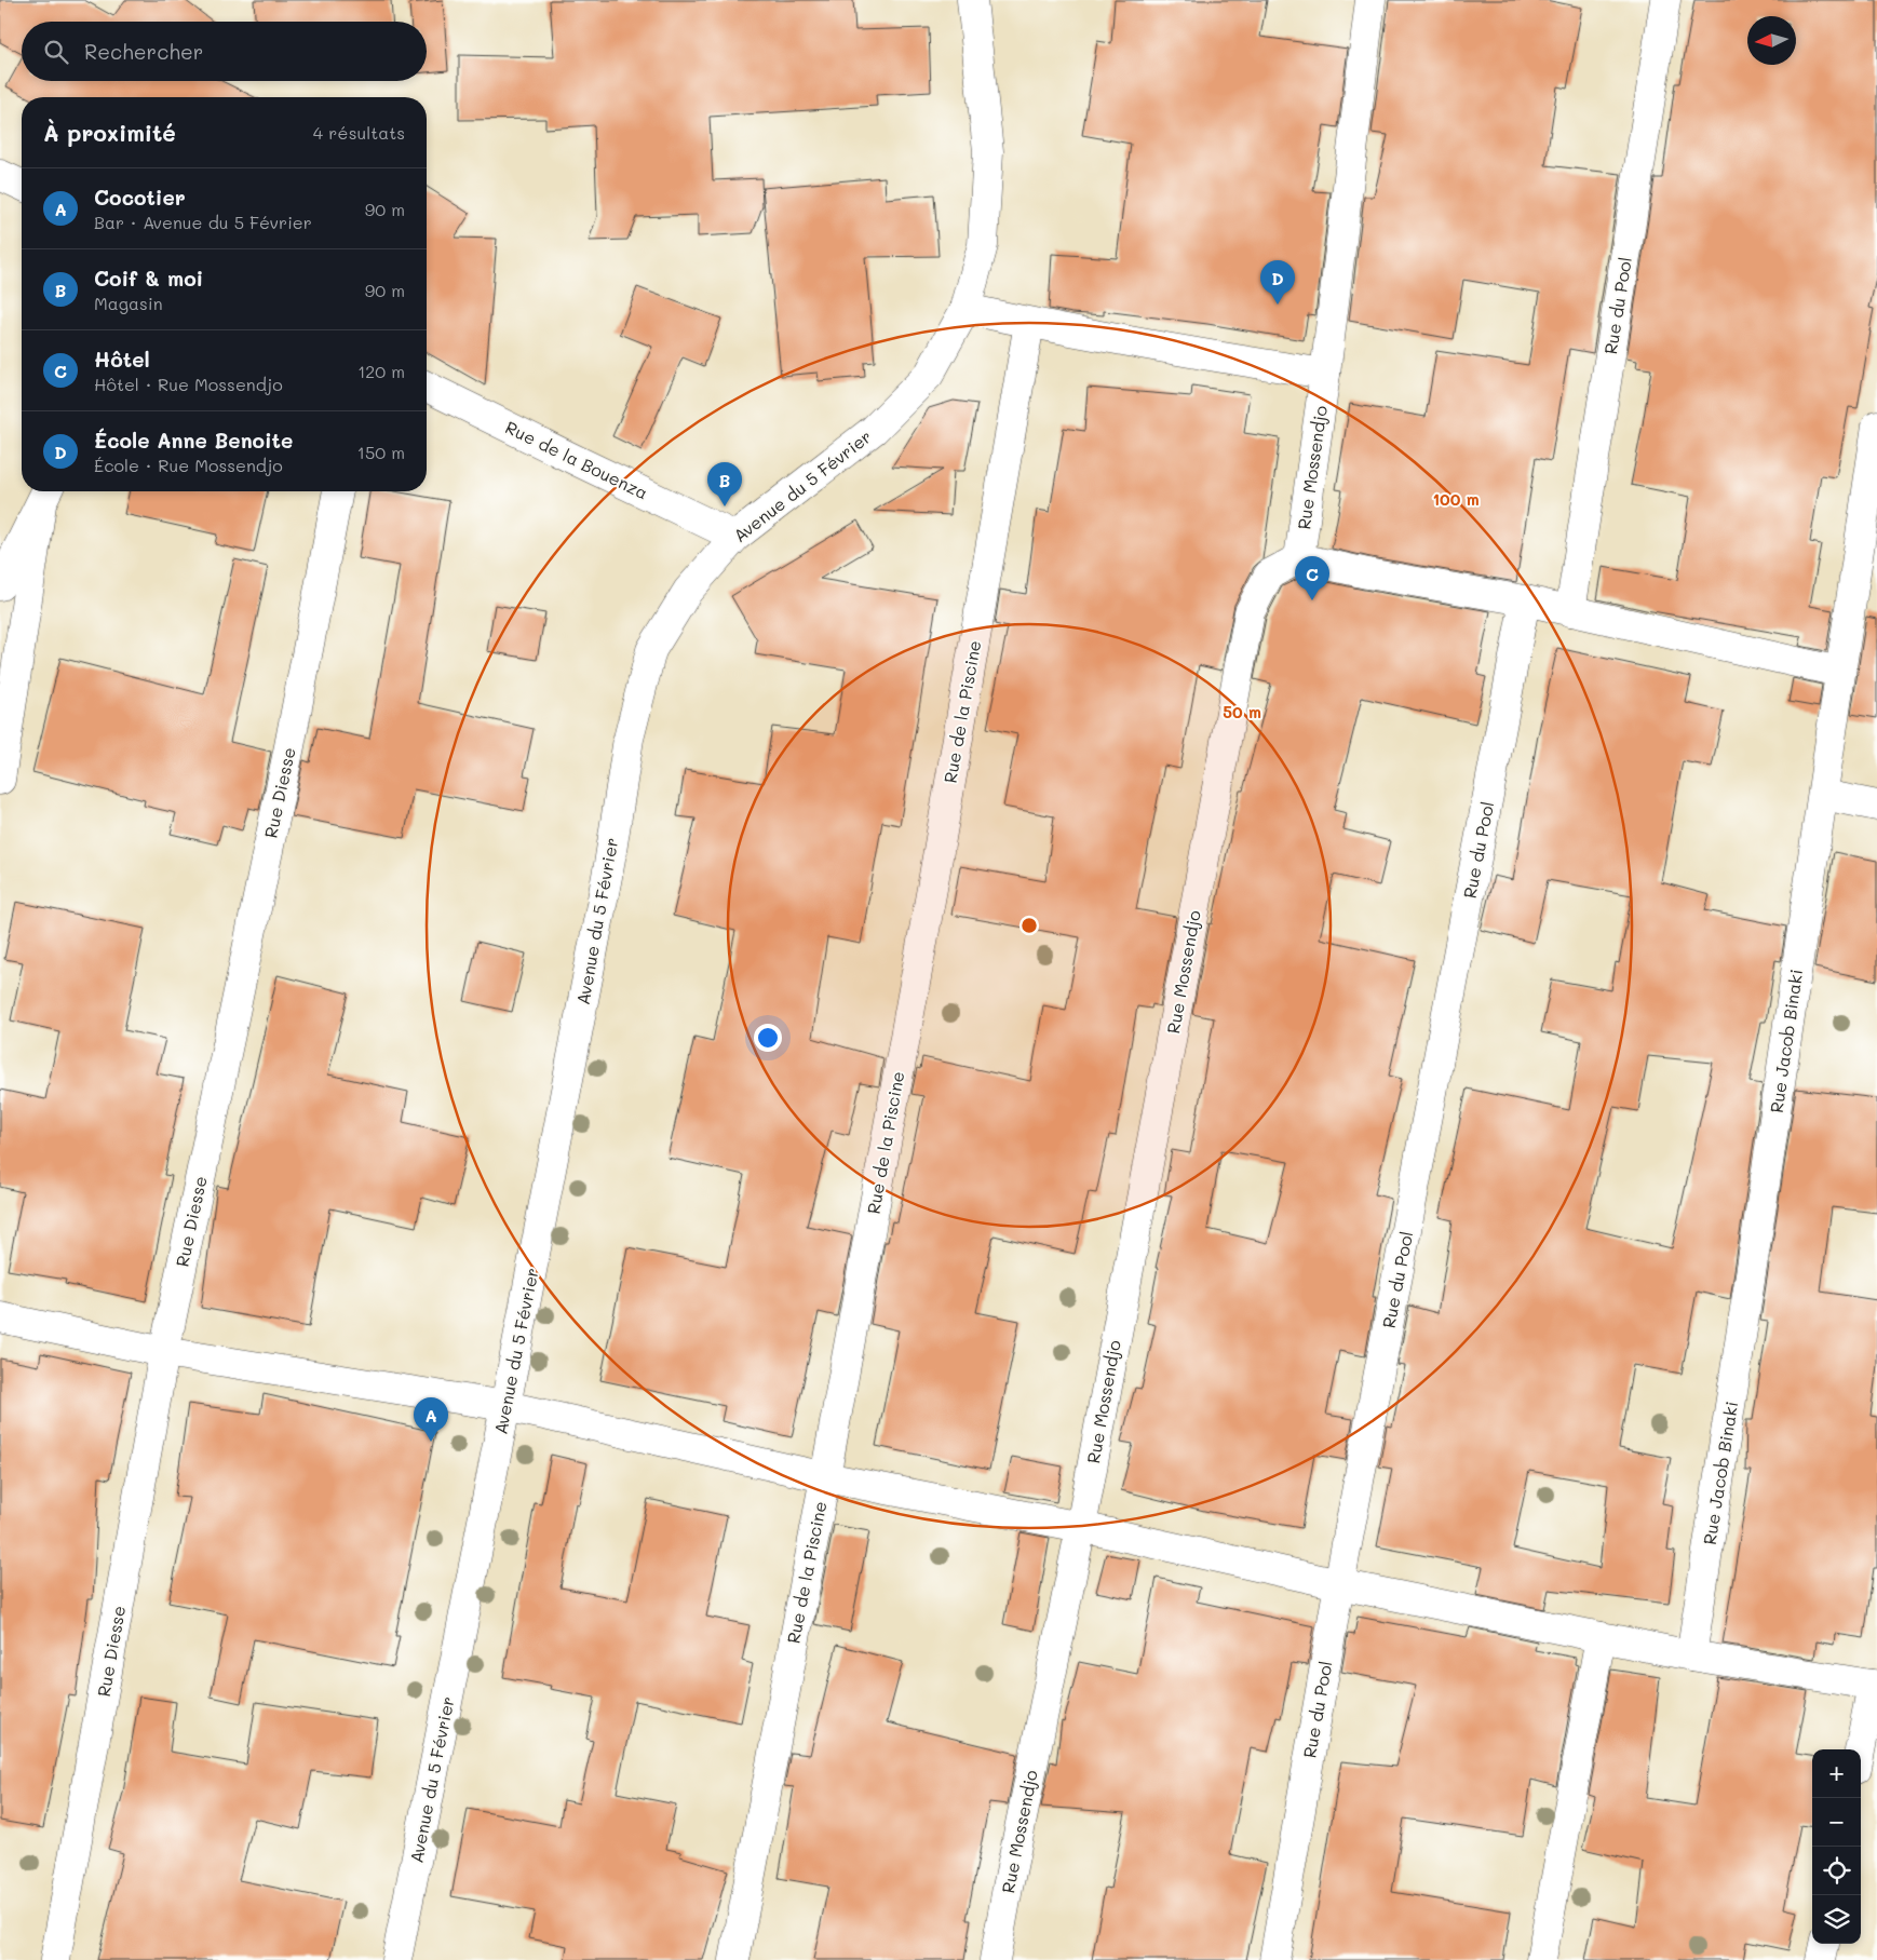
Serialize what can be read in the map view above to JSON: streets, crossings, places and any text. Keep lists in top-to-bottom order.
{
  "streets": {
    "street": [
      "Rue du Pool",
      "Rue de la Bouenza",
      "Rue Mossendjo",
      "Avenue du 5 Février",
      "Rue de la Piscine",
      "Rue Diesse",
      "Rue Jacob Binaki"
    ]
  },
  "crossings": [
    ["Rue de la Bouenza", "Avenue du 5 Février"]
  ],
  "north": "left",
  "page": {
    "search": "Rechercher",
    "heading": ["À proximité", "4 résultats"],
    "list": [
      {
        "mark": "A",
        "name": "Cocotier",
        "note": "Bar · Avenue du 5 Février",
        "value": "90 m"
      },
      {
        "mark": "B",
        "name": "Coif & moi",
        "note": "Magasin",
        "value": "90 m"
      },
      {
        "mark": "C",
        "name": "Hôtel",
        "note": "Hôtel · Rue Mossendjo",
        "value": "120 m"
      },
      {
        "mark": "D",
        "name": "École Anne Benoite",
        "note": "École · Rue Mossendjo",
        "value": "150 m"
      }
    ],
    "pins": [
      "D",
      "B",
      "C",
      "A"
    ],
    "map_buttons": ["+", "−"]
  },
  "rings": ["100 m", "50 m"]
}
